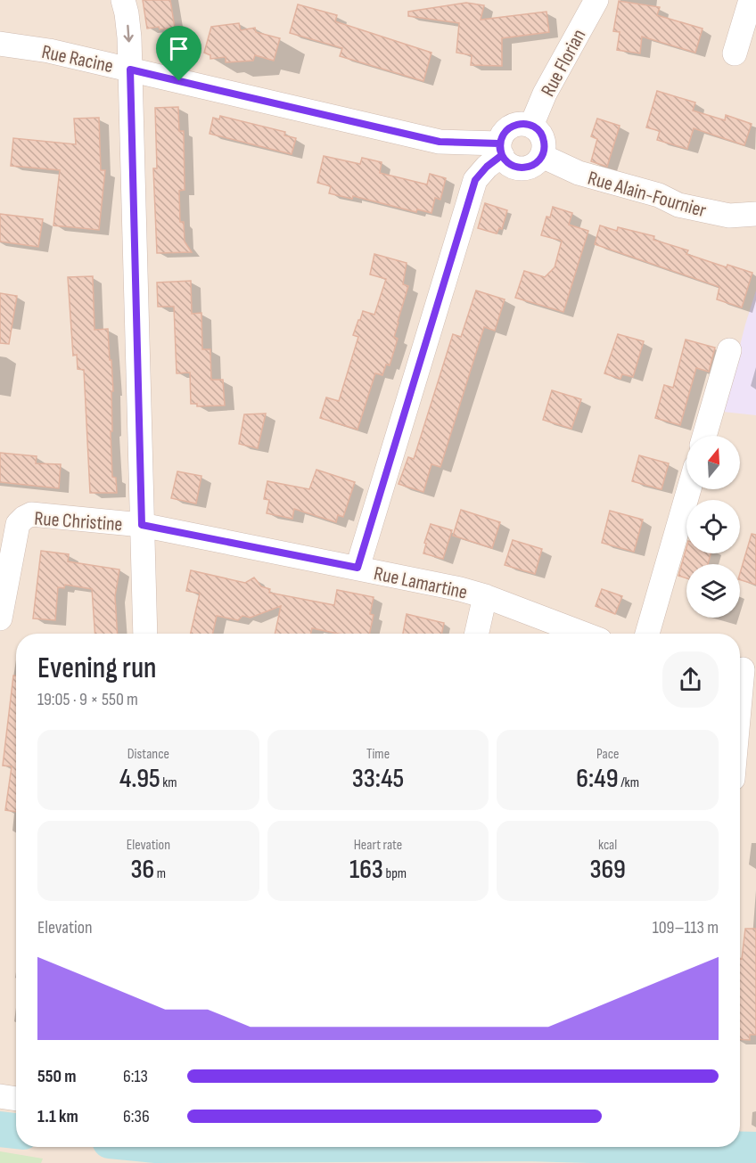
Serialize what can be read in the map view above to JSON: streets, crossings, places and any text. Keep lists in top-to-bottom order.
{
  "streets": {
    "street": [
      "Rue Racine",
      "Rue Florian",
      "Rue Alain-Fournier",
      "Rue Christine",
      "Rue Lamartine"
    ]
  },
  "crossings": [
    ["Rue Racine", "Rue Florian"],
    ["Rue Racine", "Rue Alain-Fournier"],
    ["Rue Florian", "Rue Alain-Fournier"],
    ["Rue Christine", "Rue Lamartine"]
  ],
  "north": "top",
  "page": {
    "heading": ["Evening run", "19:05 · 9 × 550 m"],
    "stats": [
      ["Distance", "4.95 km"],
      ["Time", "33:45"],
      ["Pace", "6:49 /km"],
      ["Elevation", "36 m"],
      ["Heart rate", "163 bpm"],
      ["kcal", "369"]
    ],
    "chart": ["Elevation", "109–113 m"],
    "list": [
      {
        "name": "550 m",
        "note": "6:13"
      },
      {
        "name": "1.1 km",
        "note": "6:36"
      }
    ]
  }
}
